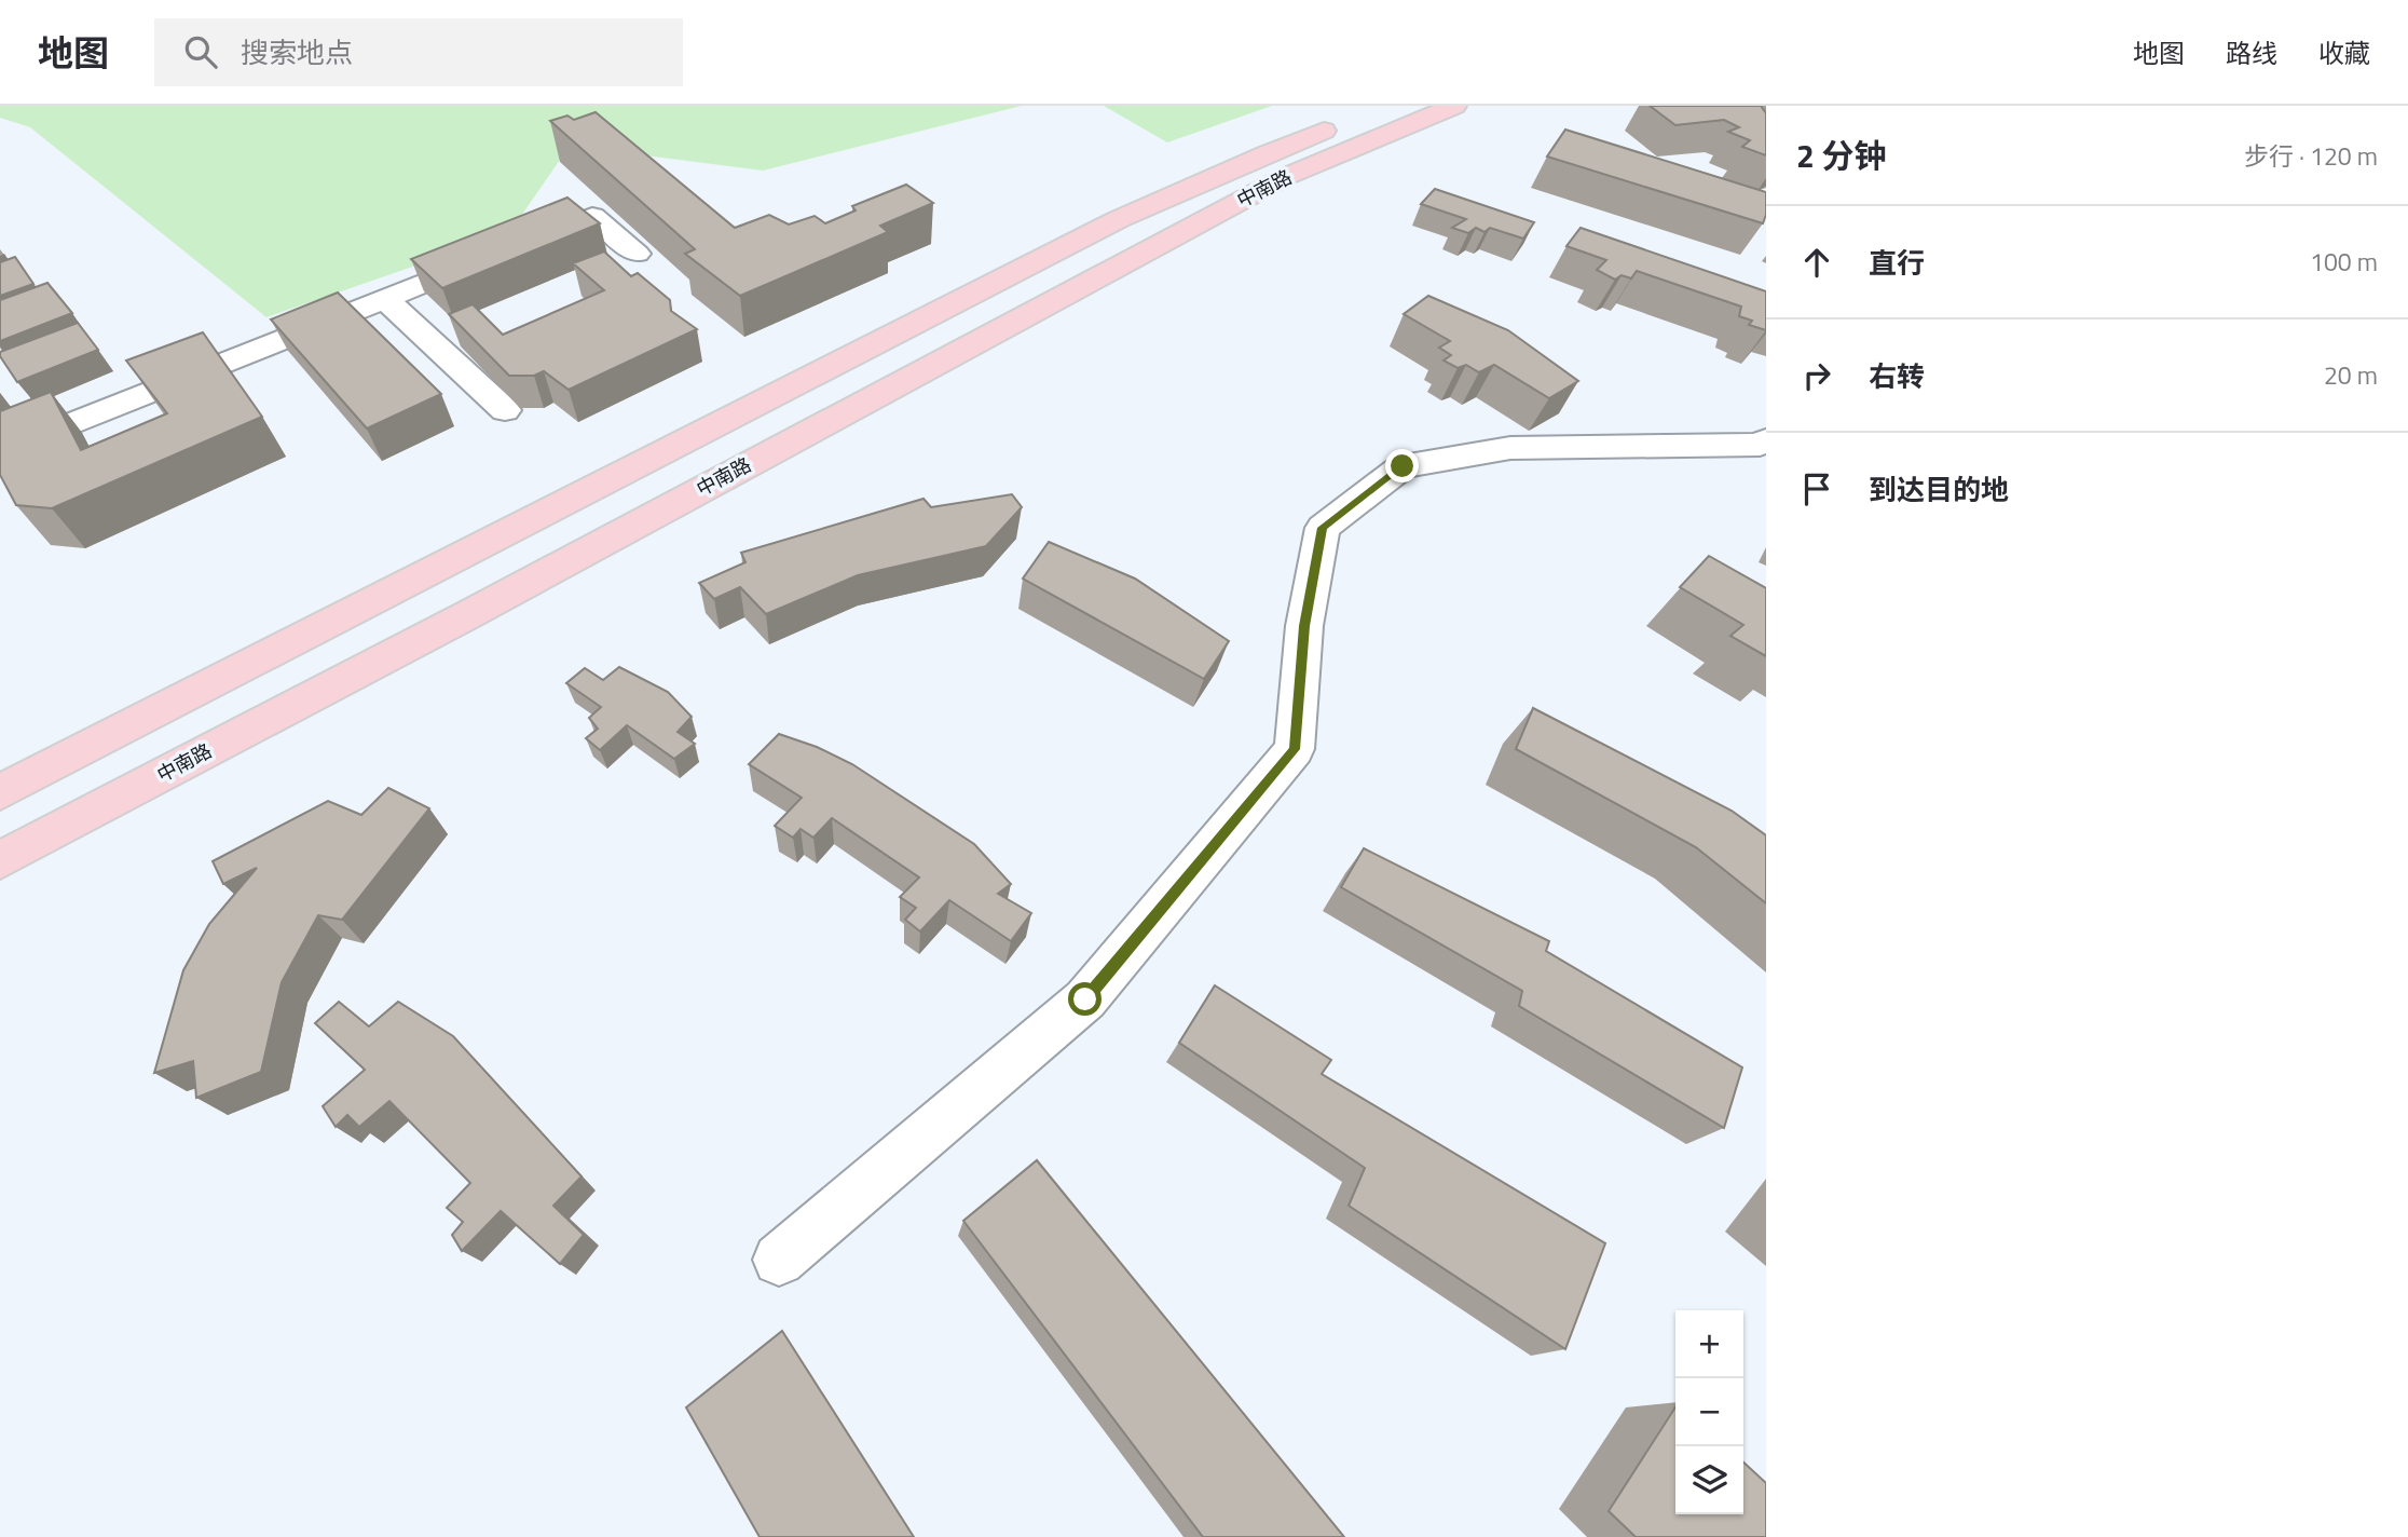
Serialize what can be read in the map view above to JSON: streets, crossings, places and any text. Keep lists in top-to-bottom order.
{
  "streets": {
    "main road": ["中南路"]
  },
  "page": {
    "header": "地图",
    "search": "搜索地点",
    "nav": ["地图", "路线", "收藏"],
    "heading": ["2 分钟", "步行 · 120 m"],
    "list": [
      ["直行", "100 m"],
      ["右转", "20 m"],
      "到达目的地"
    ],
    "map_buttons": ["+", "−"]
  }
}
